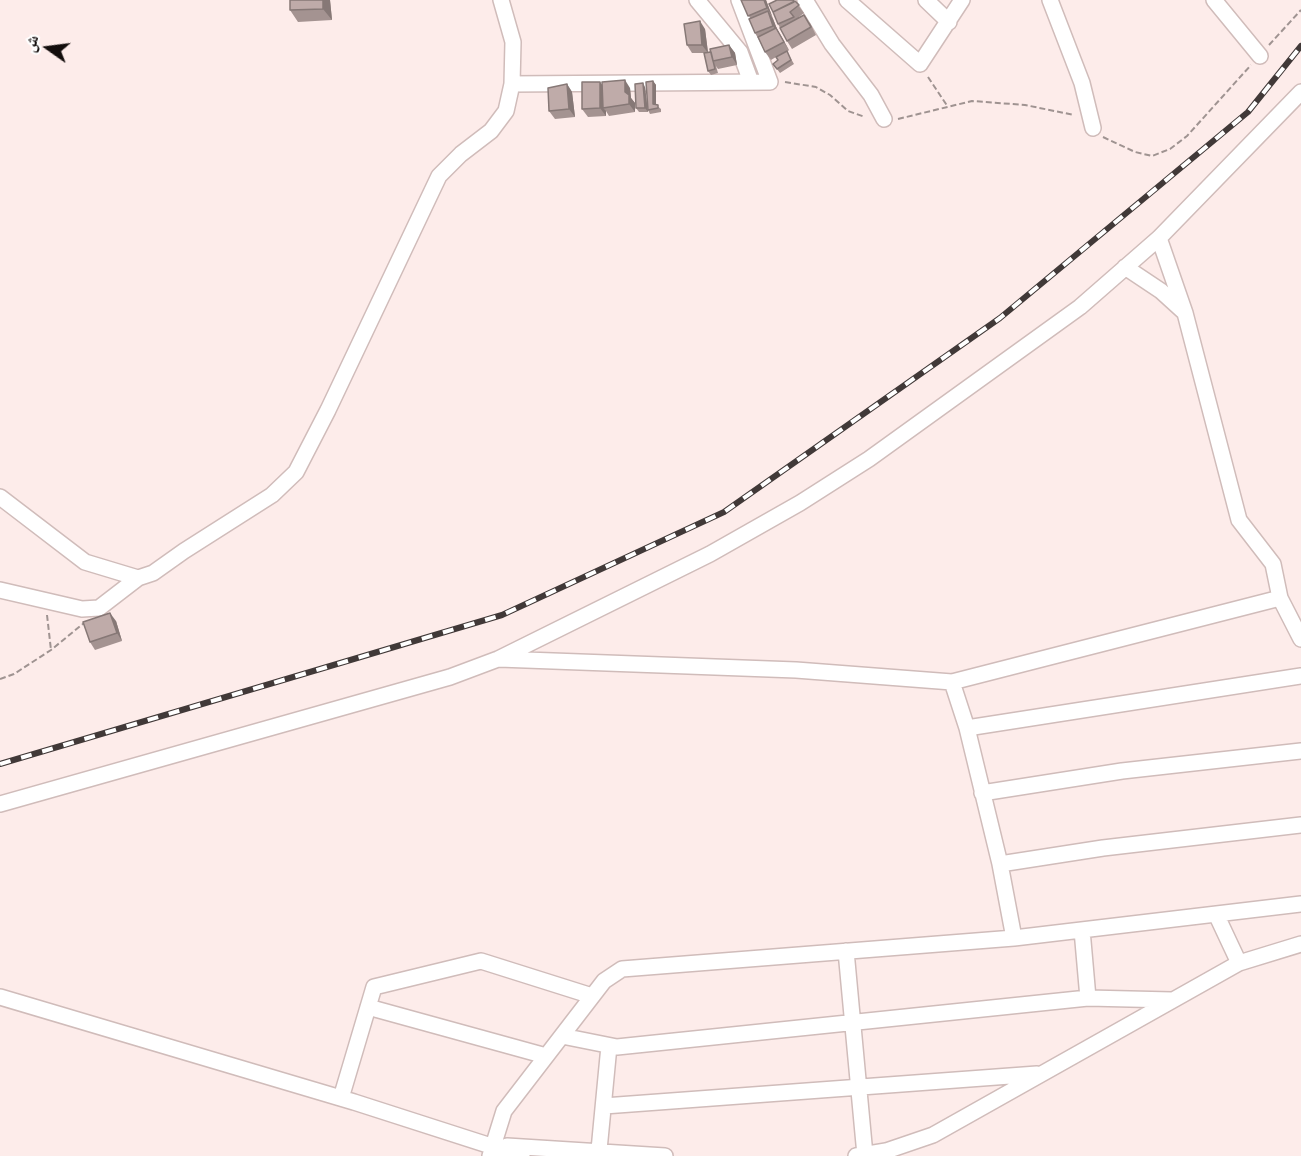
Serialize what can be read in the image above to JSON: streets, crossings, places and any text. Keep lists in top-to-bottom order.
{
  "north": "left"
}
